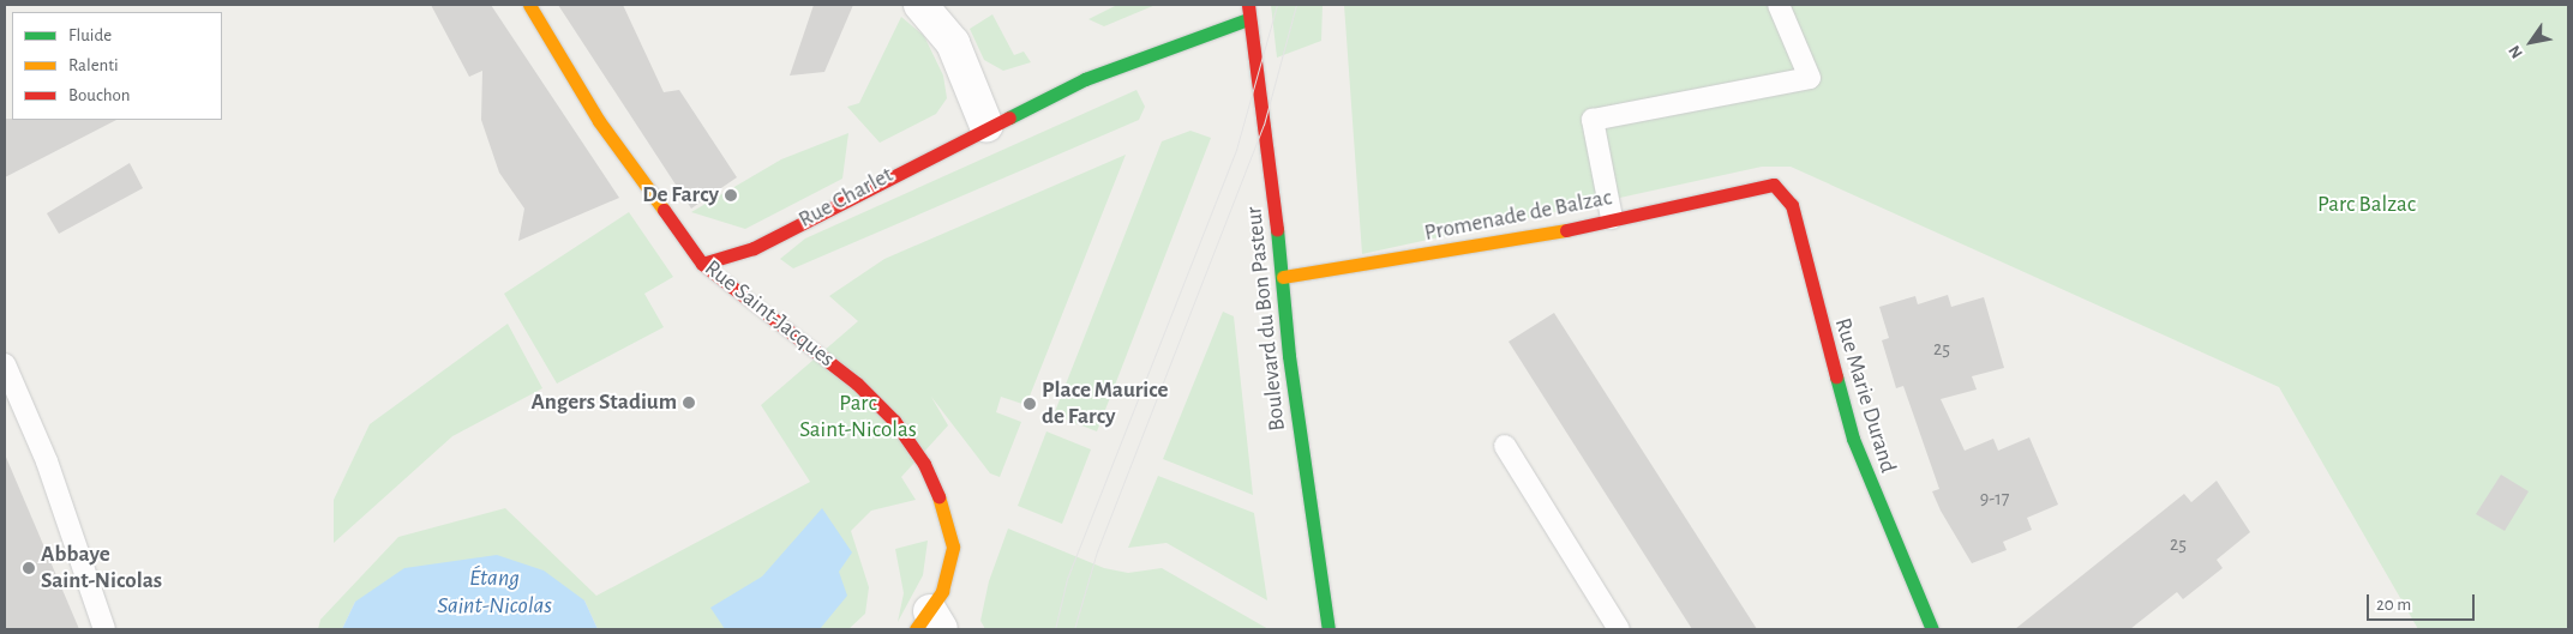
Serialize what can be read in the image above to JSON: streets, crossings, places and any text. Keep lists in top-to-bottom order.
{
  "streets": {
    "street": [
      "Rue Charlet",
      "Promenade de Balzac",
      "Rue Saint-Jacques",
      "Boulevard du Bon Pasteur",
      "Rue Marie Durand"
    ]
  },
  "crossings": [
    ["Rue Charlet", "Rue Saint-Jacques"],
    ["Rue Charlet", "Boulevard du Bon Pasteur"],
    ["Promenade de Balzac", "Boulevard du Bon Pasteur"],
    ["Promenade de Balzac", "Rue Marie Durand"]
  ],
  "water": ["Étang Saint-Nicolas"],
  "parks": ["Parc Balzac", "Parc Saint-Nicolas"],
  "places": [
    "De Farcy",
    "Angers Stadium",
    "Place Maurice de Farcy",
    "Abbaye Saint-Nicolas"
  ],
  "house_numbers": ["25", "9-17", "25"],
  "legend": ["Fluide", "Ralenti", "Bouchon"],
  "scale_bar": "20 m",
  "north": "bottom left"
}
